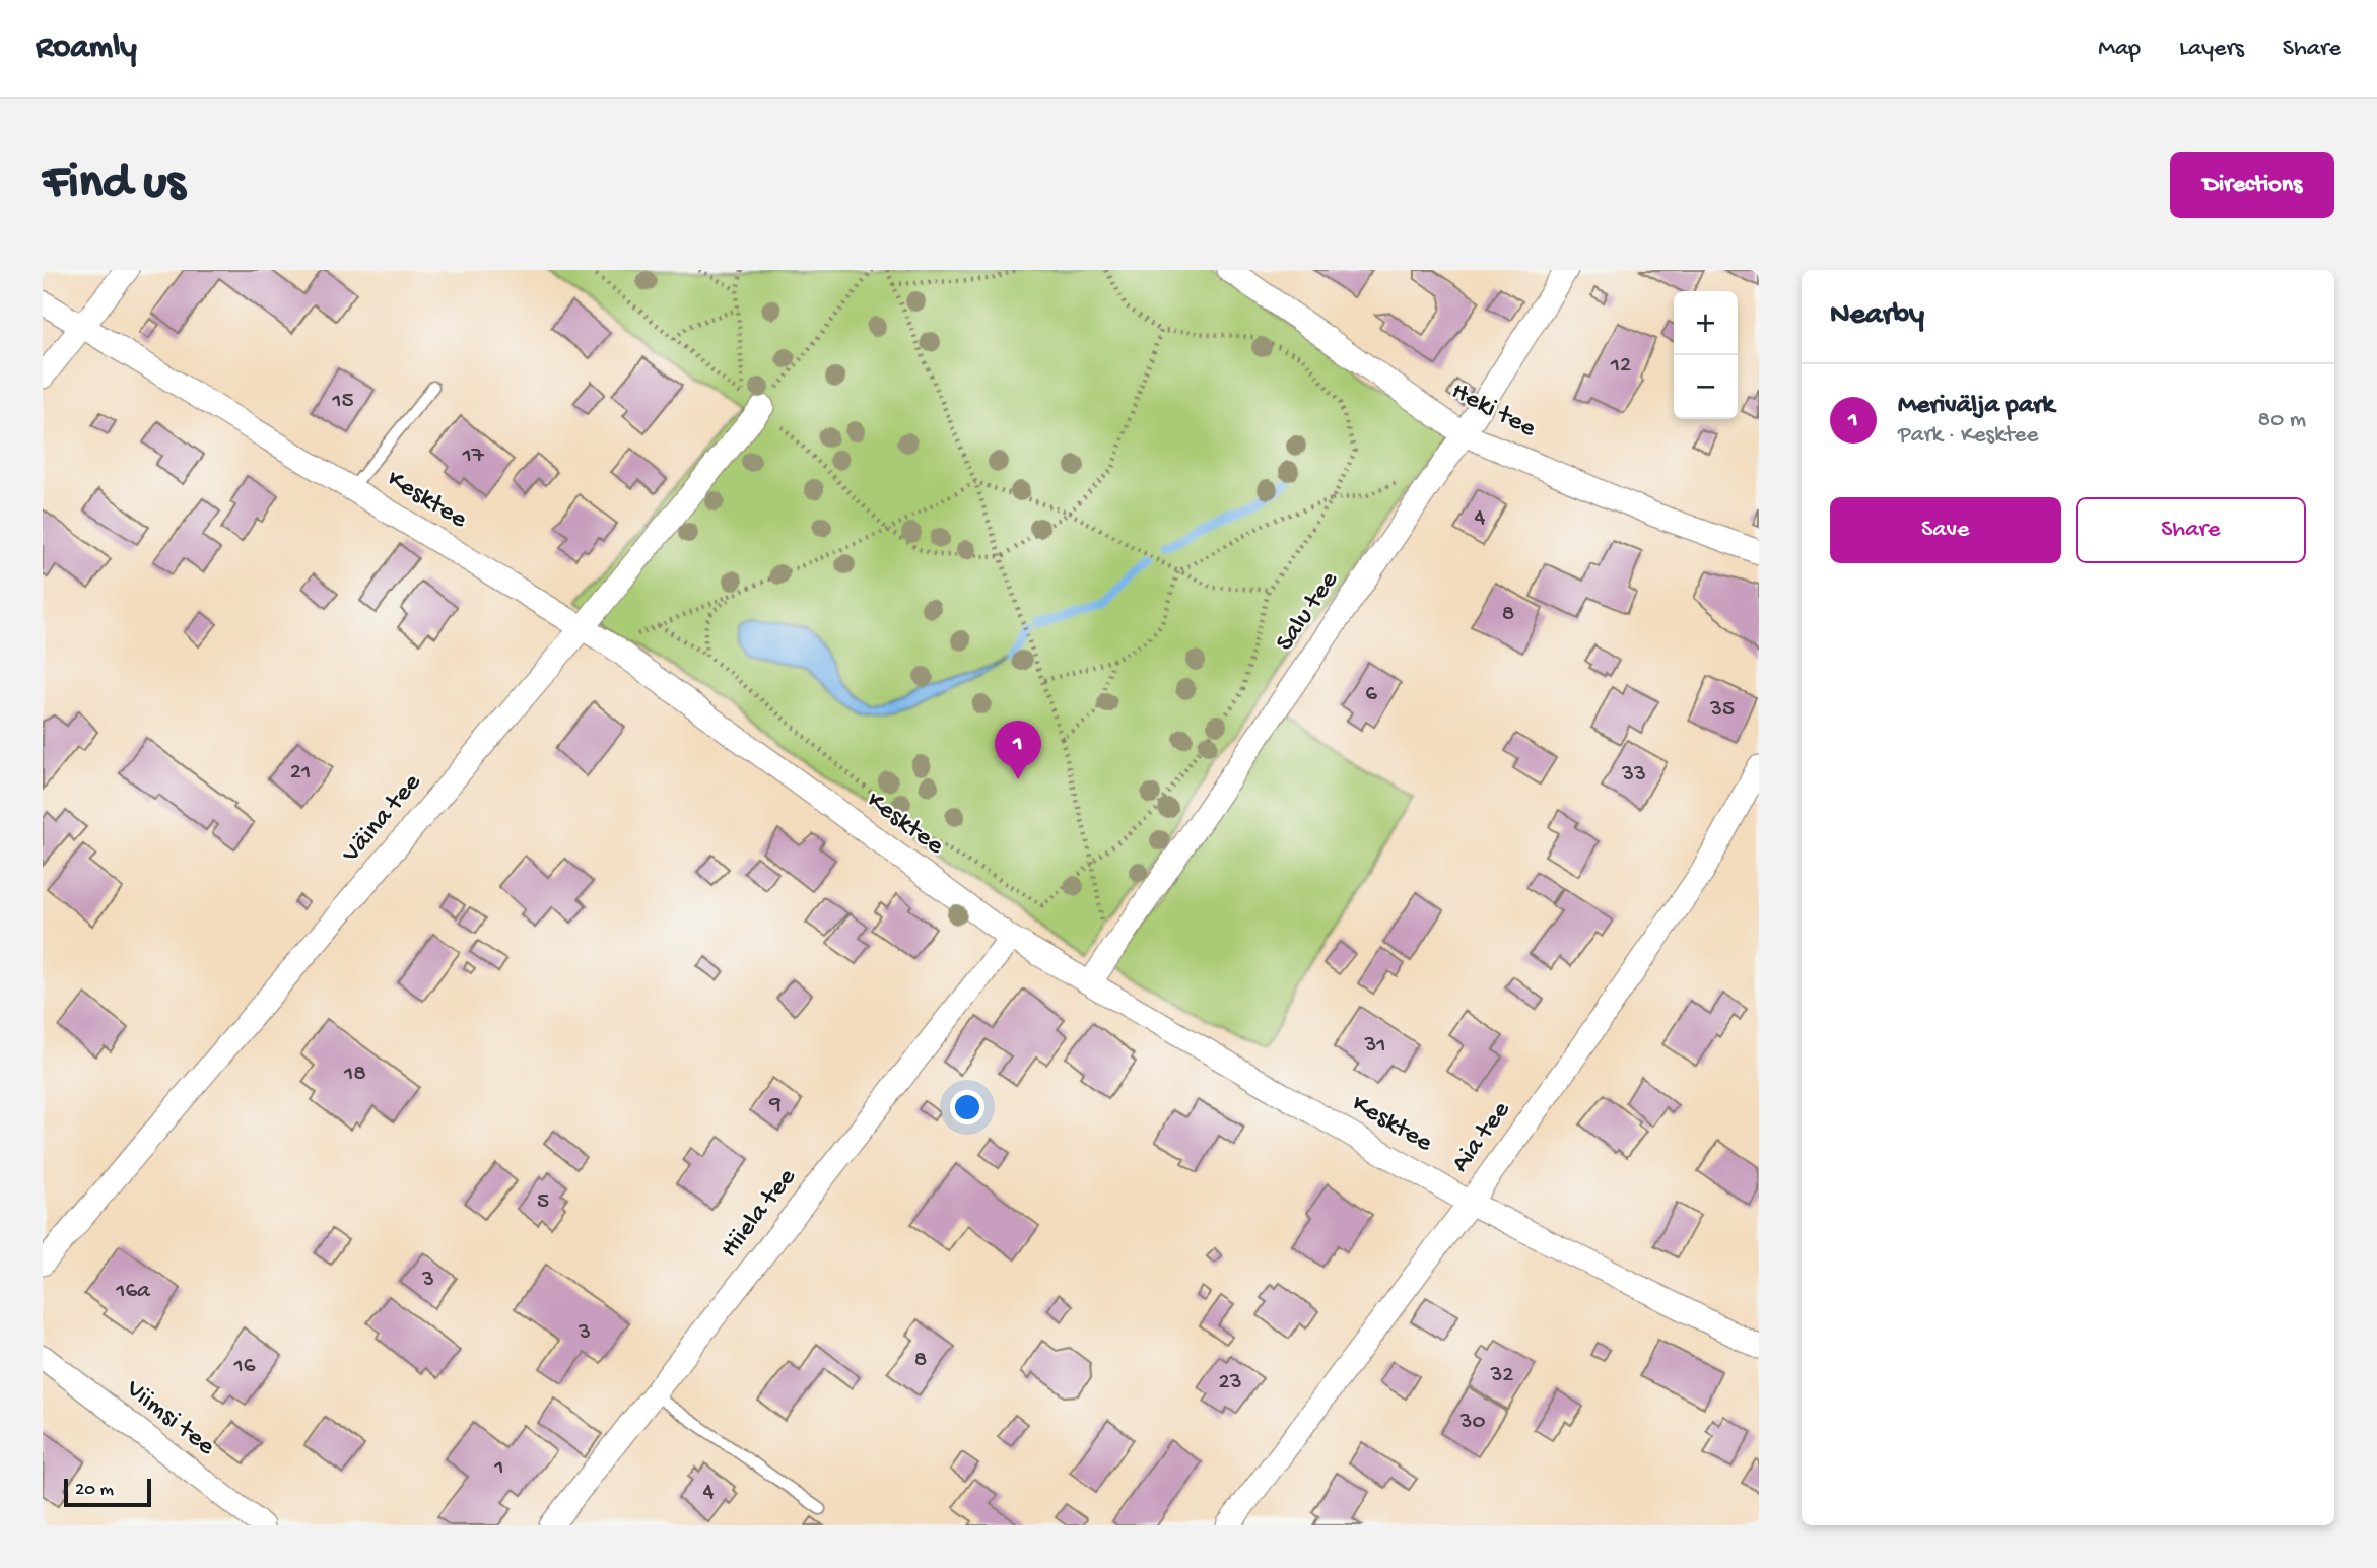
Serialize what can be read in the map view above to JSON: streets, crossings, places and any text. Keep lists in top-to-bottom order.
{
  "streets": {
    "street": [
      "Heki tee",
      "Kesktee",
      "Salu tee",
      "Väina tee",
      "Aia tee",
      "Hiiela tee",
      "Viimsi tee"
    ]
  },
  "crossings": [
    ["Heki tee", "Salu tee"],
    ["Kesktee", "Salu tee"],
    ["Kesktee", "Väina tee"],
    ["Kesktee", "Aia tee"],
    ["Kesktee", "Hiiela tee"]
  ],
  "house_numbers": [
    "12",
    "15",
    "17",
    "4",
    "8",
    "6",
    "35",
    "21",
    "33",
    "31",
    "18",
    "9",
    "5",
    "3",
    "16a",
    "3",
    "8",
    "16",
    "32",
    "23",
    "30",
    "1",
    "4"
  ],
  "scale_bar": "20 m",
  "page": {
    "header": "Roamly",
    "nav": ["Map", "Layers", "Share"],
    "buttons": [
      "Directions",
      ["Save", "Share"]
    ],
    "title": "Find us",
    "heading": "Nearby",
    "map_buttons": ["+", "−"],
    "list": [
      {
        "mark": "1",
        "name": "Merivälja park",
        "note": "Park · Kesktee",
        "value": "80 m"
      }
    ],
    "pins": "1",
    "scale": "20 m"
  }
}
